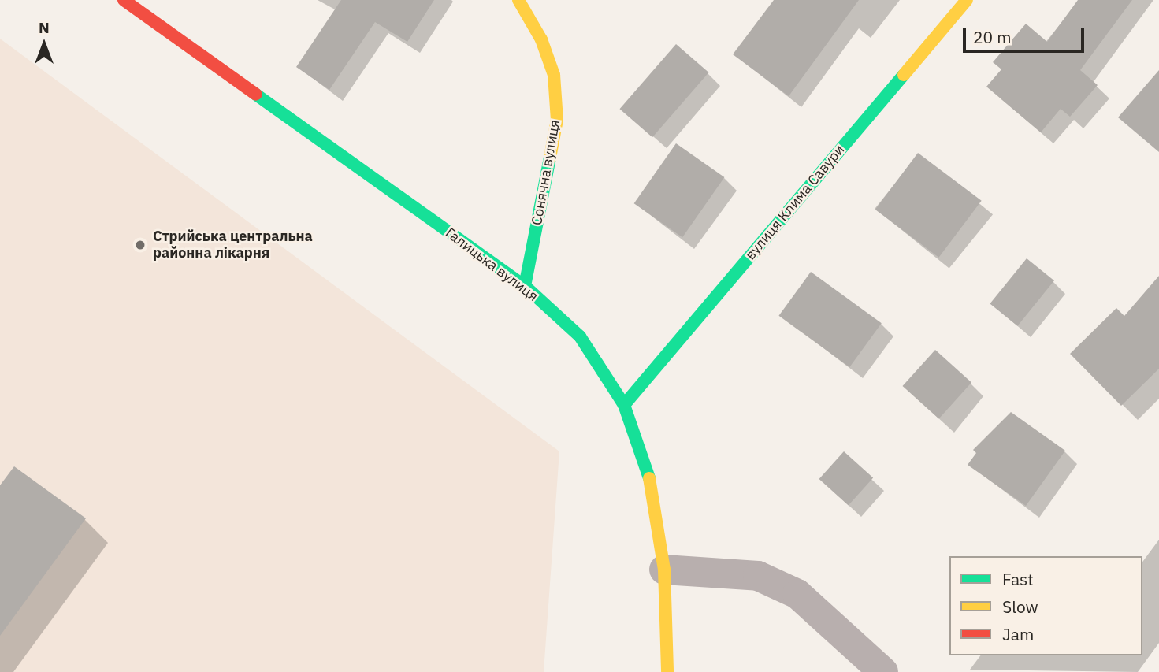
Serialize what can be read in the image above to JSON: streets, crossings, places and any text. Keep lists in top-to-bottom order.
{
  "streets": {
    "main road": ["Сонячна вулиця", "вулиця Клима Савури", "Галицька вулиця"]
  },
  "crossings": [
    ["Сонячна вулиця", "Галицька вулиця"],
    ["вулиця Клима Савури", "Галицька вулиця"]
  ],
  "places": ["Стрийська центральна районна лікарня"],
  "legend": ["Fast", "Slow", "Jam"],
  "scale_bar": "20 m",
  "north": "top"
}
